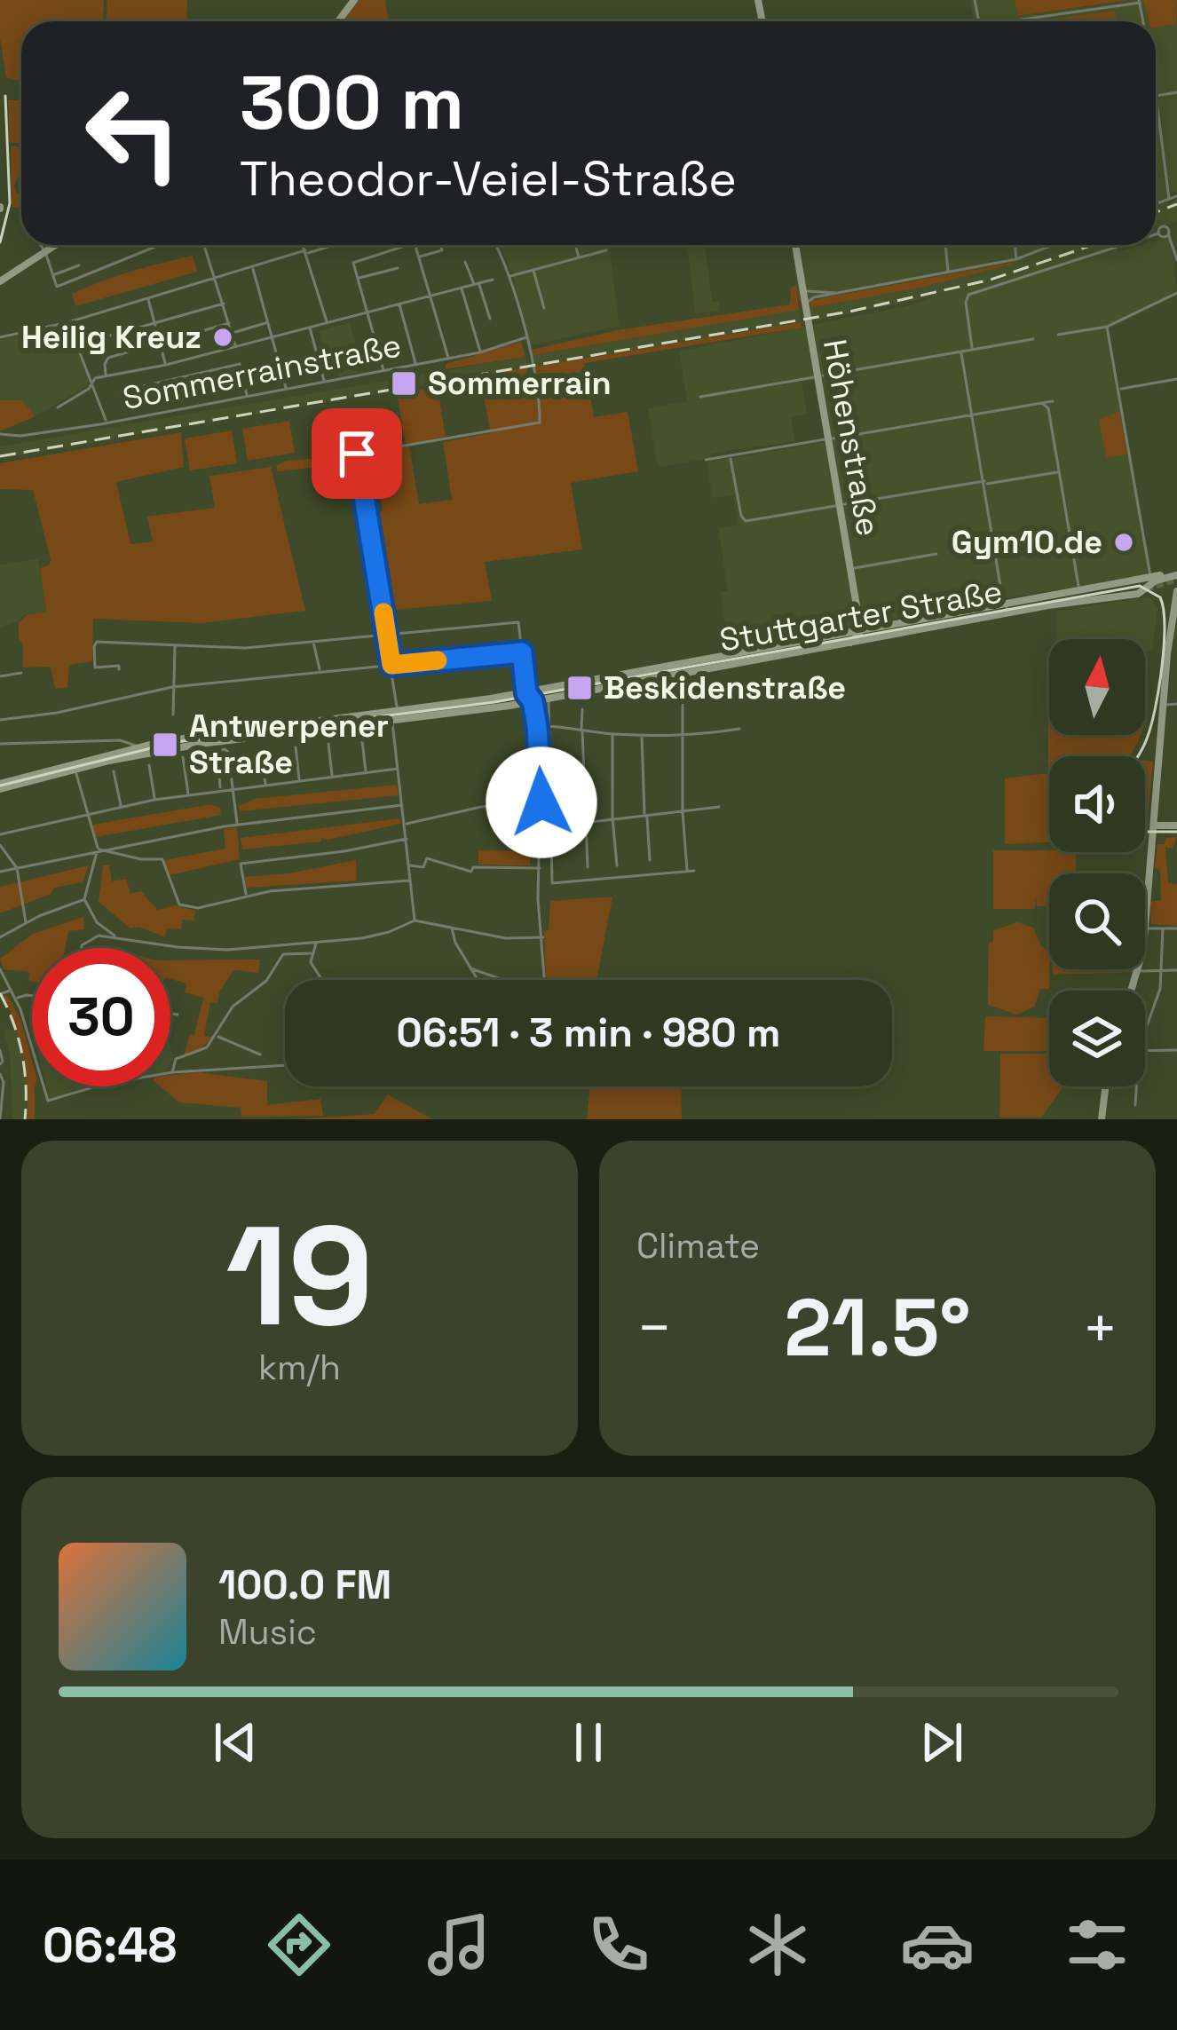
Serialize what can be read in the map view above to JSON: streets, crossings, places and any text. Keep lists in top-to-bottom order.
{
  "streets": {
    "main road": ["Höhenstraße", "Stuttgarter Straße"],
    "street": ["Sommerrainstraße"]
  },
  "crossings": [
    ["Höhenstraße", "Stuttgarter Straße"]
  ],
  "places": {
    "other": ["Heilig Kreuz", "Gym10.de"],
    "transit": ["Sommerrain", "Beskidenstraße", "Antwerpener Straße"]
  },
  "north": "top",
  "page": {
    "turn": ["300 m", "Theodor-Veiel-Straße"],
    "limit": "30",
    "trip": "06:51 · 3 min · 980 m",
    "tile": [
      ["19", "km/h"],
      "Climate"
    ],
    "heat": ["−", "21.5°", "+"],
    "song": ["100.0 FM", "Music"],
    "tabs": "06:48"
  }
}
